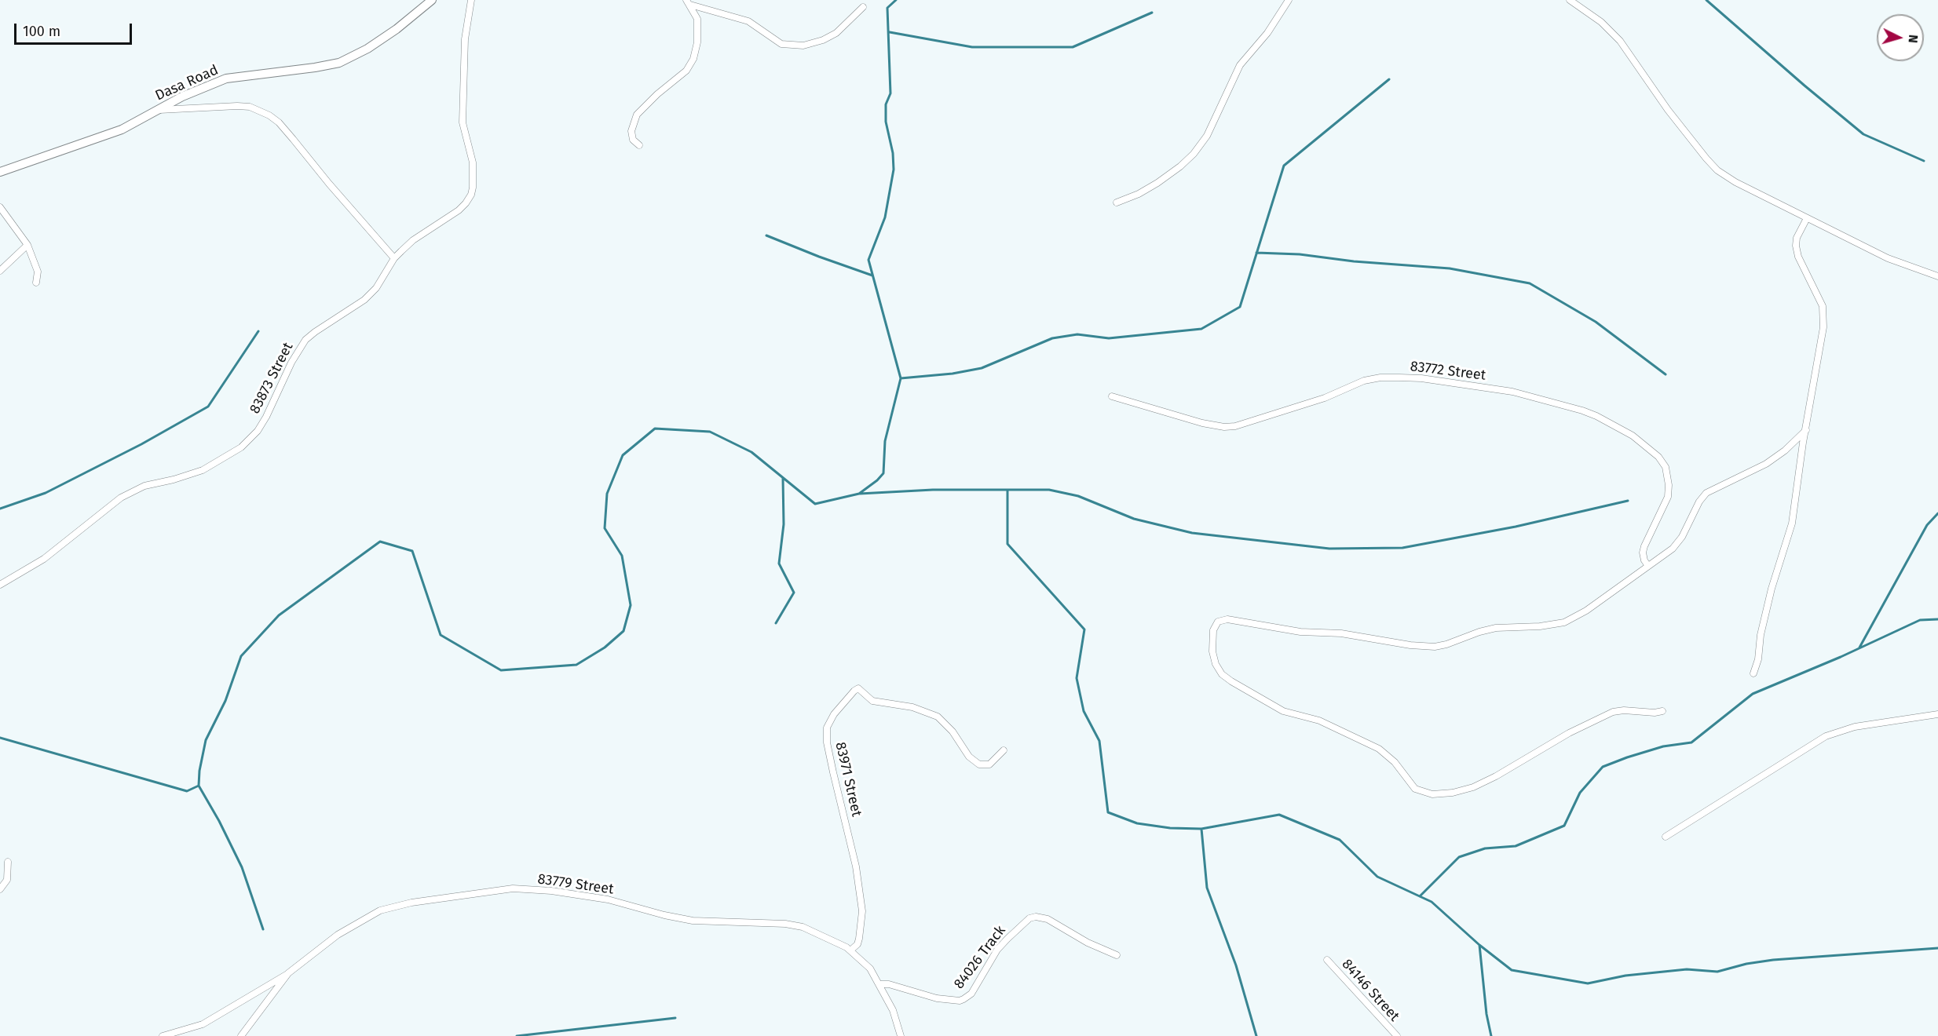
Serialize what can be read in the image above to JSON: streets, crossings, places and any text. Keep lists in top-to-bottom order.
{
  "streets": {
    "street": [
      "Dasa Road",
      "83772 Street",
      "83873 Street",
      "83971 Street",
      "83779 Street",
      "84026 Track",
      "84146 Street"
    ]
  },
  "crossings": [
    ["83971 Street", "83779 Street"],
    ["83779 Street", "84026 Track"]
  ],
  "scale_bar": "100 m",
  "north": "right"
}
